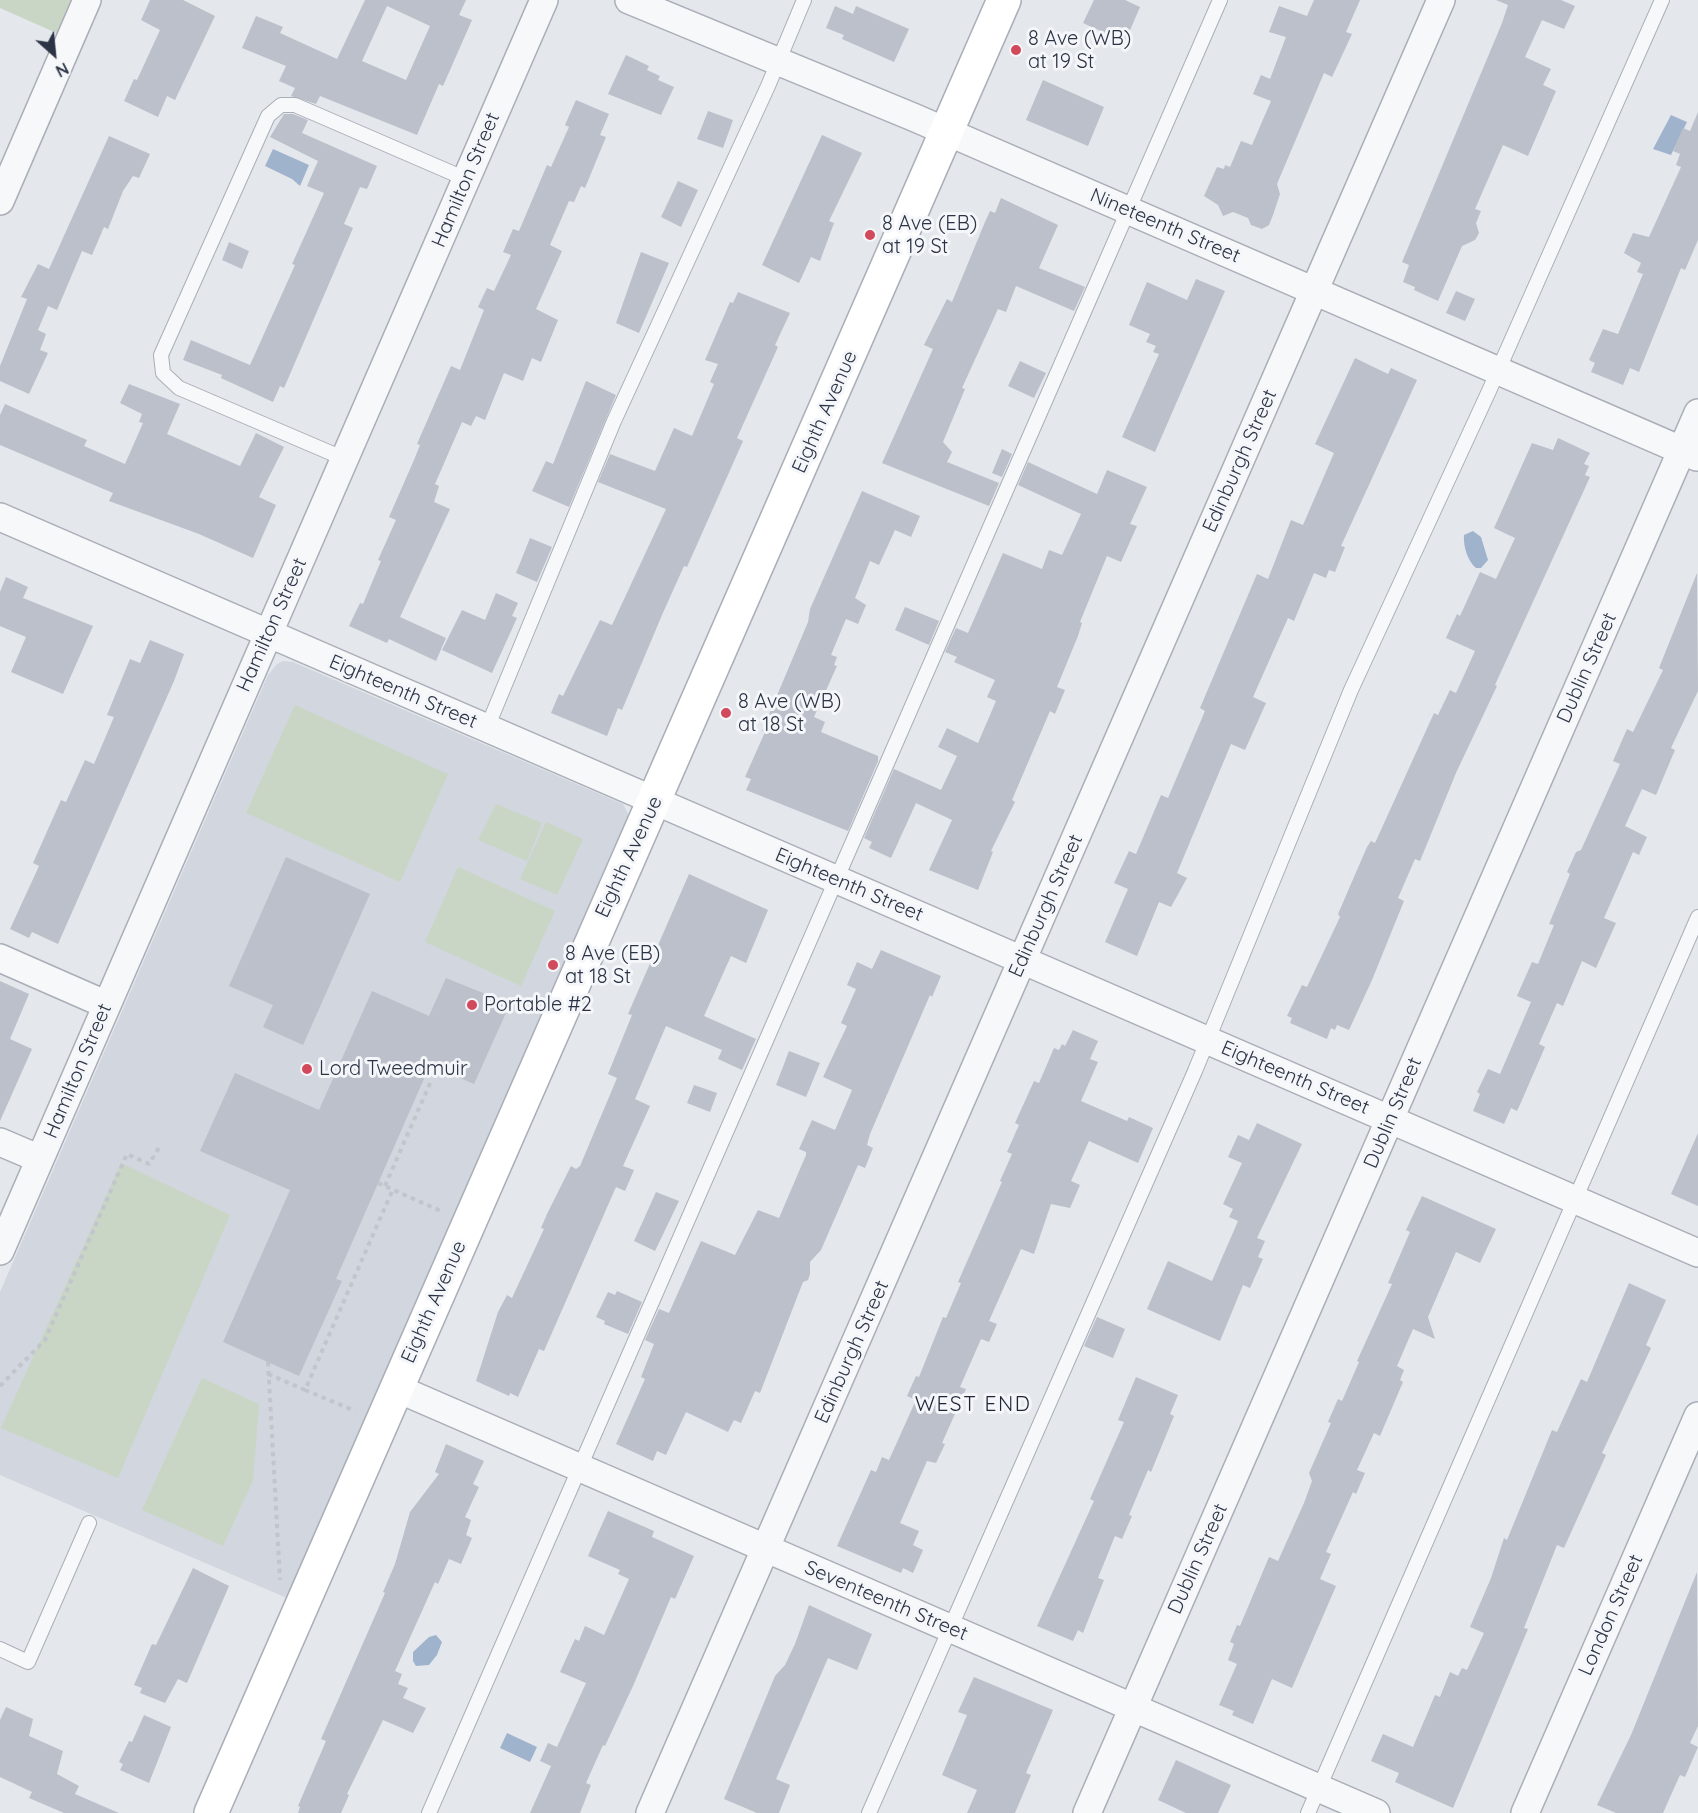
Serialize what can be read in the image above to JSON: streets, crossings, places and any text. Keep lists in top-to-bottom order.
{
  "streets": {
    "street": [
      "Hamilton Street",
      "Nineteenth Street",
      "Eighth Avenue",
      "Edinburgh Street",
      "Dublin Street",
      "Eighteenth Street",
      "Seventeenth Street",
      "London Street"
    ]
  },
  "crossings": [
    ["Hamilton Street", "Eighteenth Street"],
    ["Nineteenth Street", "Eighth Avenue"],
    ["Nineteenth Street", "Edinburgh Street"],
    ["Nineteenth Street", "Dublin Street"],
    ["Eighth Avenue", "Eighteenth Street"],
    ["Eighth Avenue", "Seventeenth Street"],
    ["Edinburgh Street", "Eighteenth Street"],
    ["Edinburgh Street", "Seventeenth Street"],
    ["Dublin Street", "Eighteenth Street"],
    ["Dublin Street", "Seventeenth Street"]
  ],
  "districts": ["WEST END"],
  "places": [
    "8 Ave (WB) at 19 St",
    "8 Ave (EB) at 19 St",
    "8 Ave (WB) at 18 St",
    "8 Ave (EB) at 18 St",
    "Portable #2",
    "Lord Tweedmuir"
  ],
  "north": "bottom right"
}
